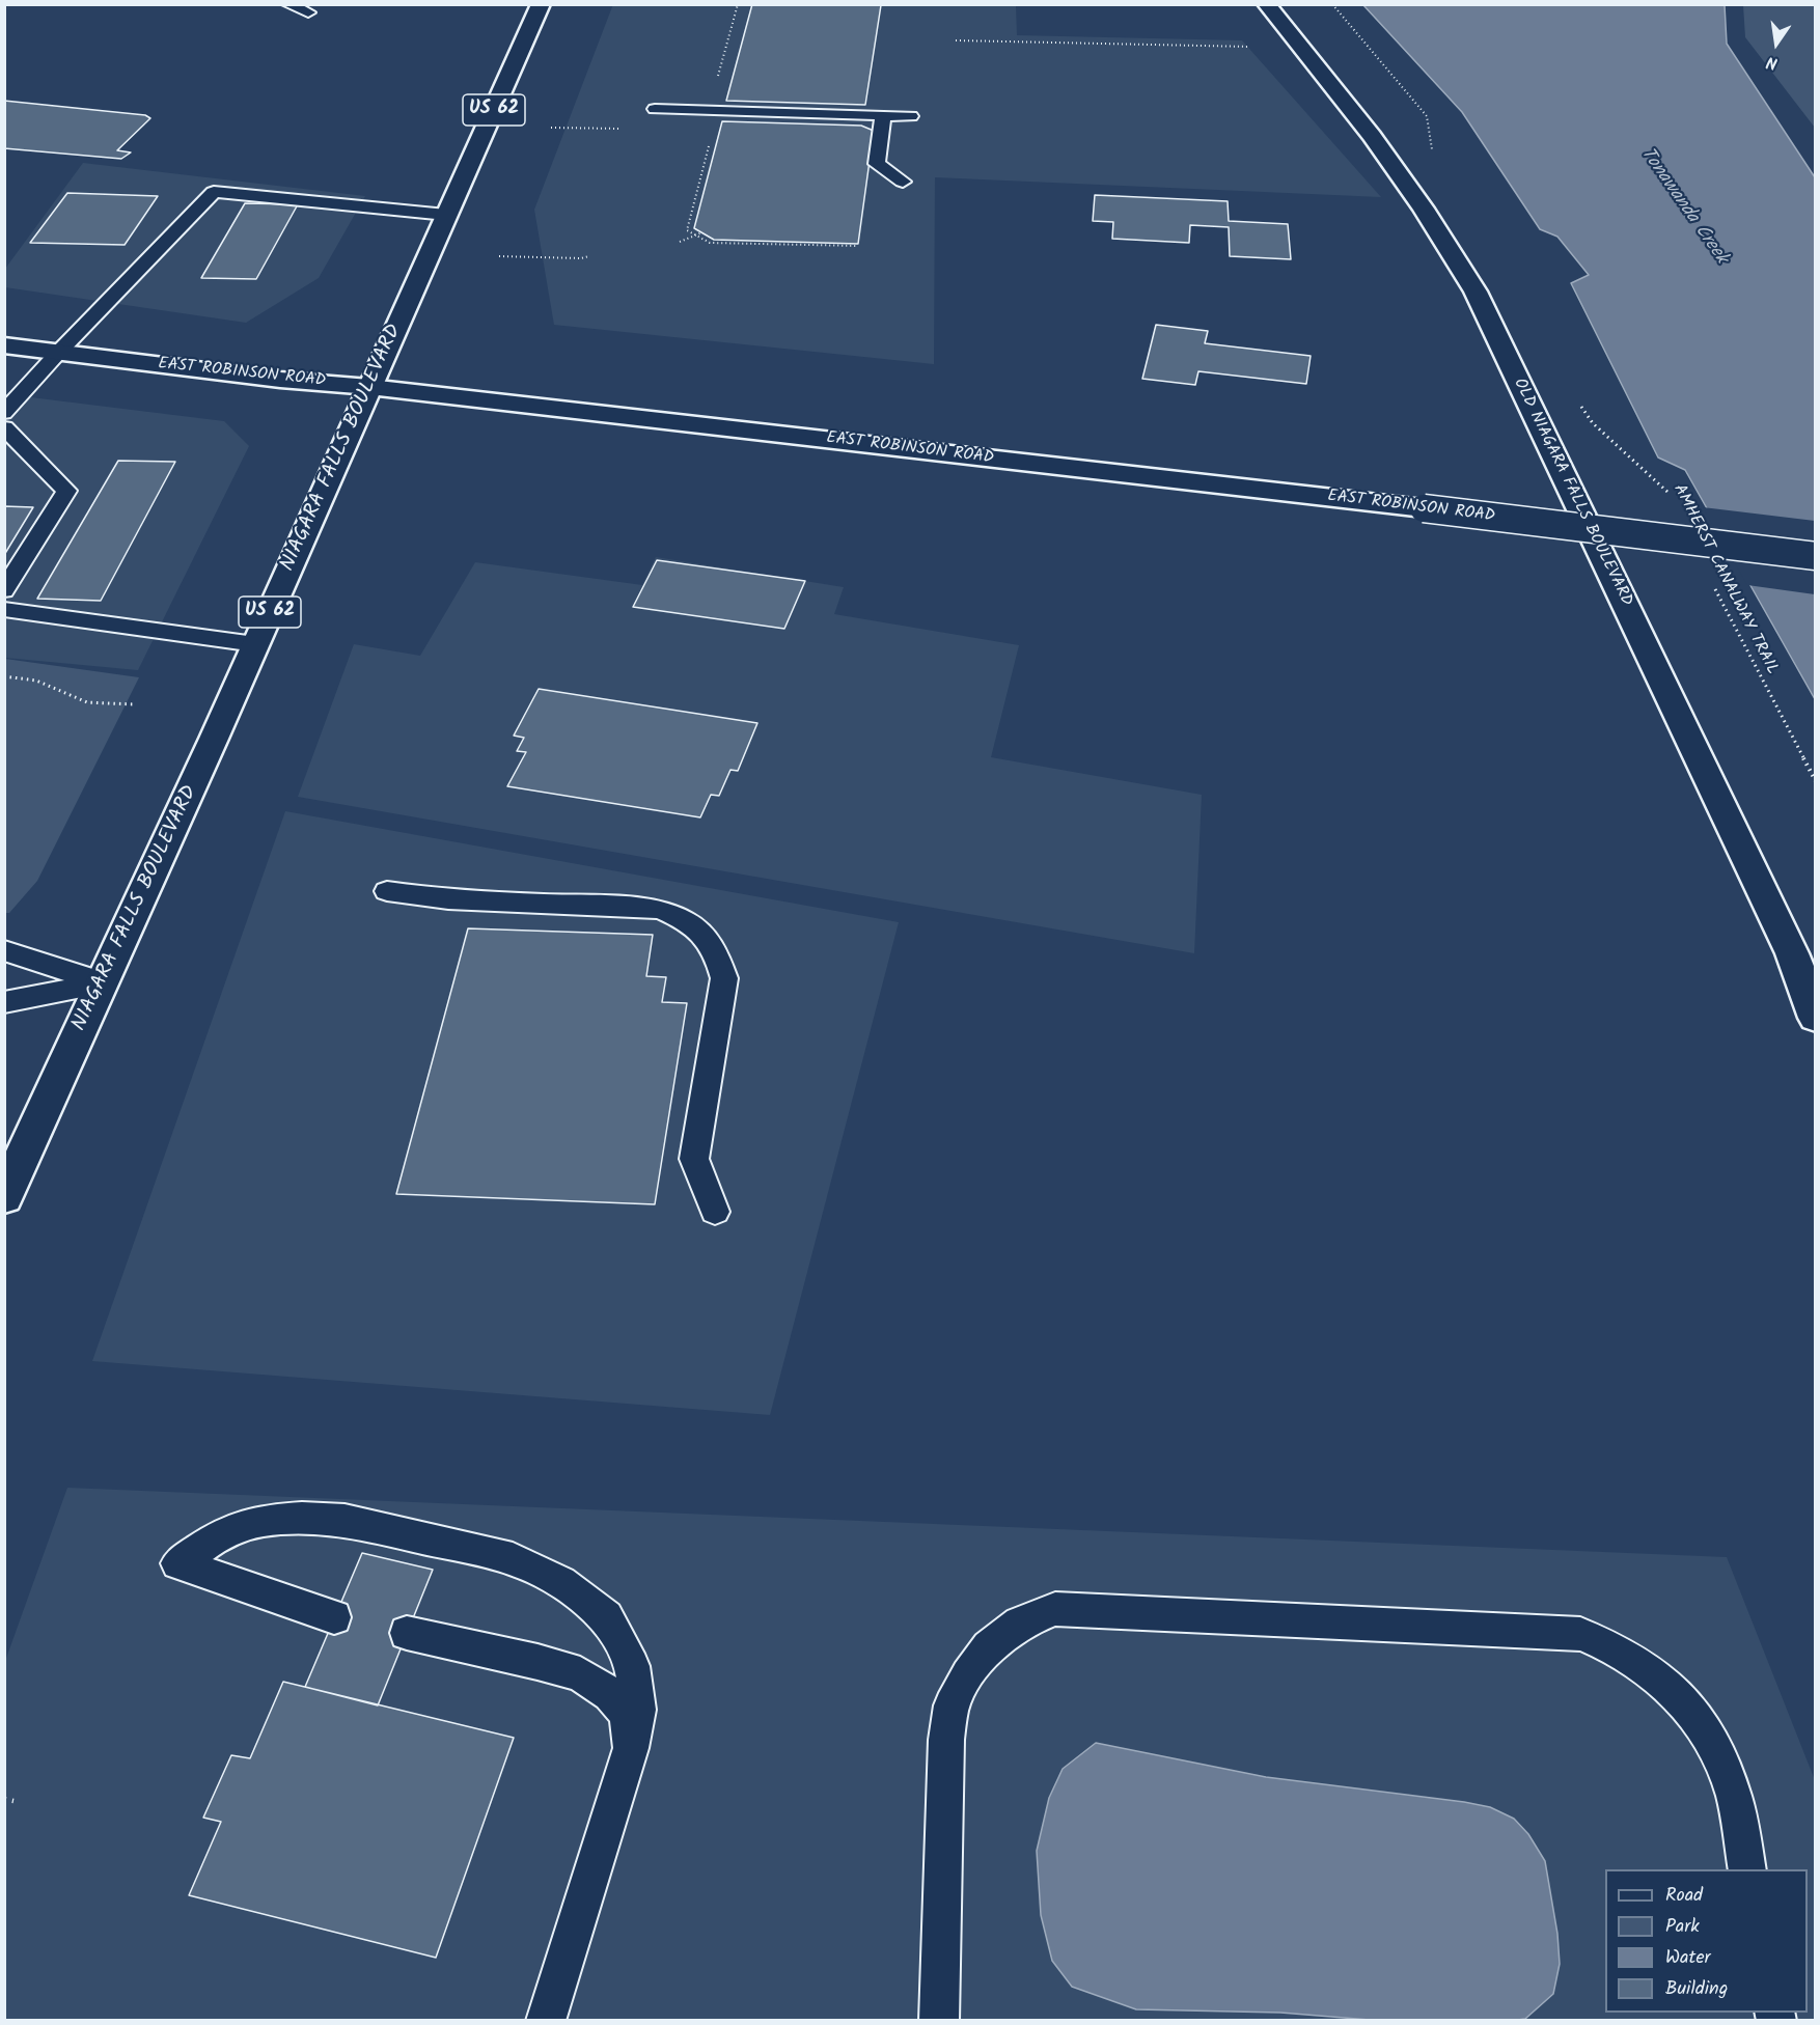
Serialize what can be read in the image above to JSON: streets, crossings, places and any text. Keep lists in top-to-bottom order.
{
  "streets": {
    "street": [
      "US 62",
      "EAST ROBINSON ROAD",
      "NIAGARA FALLS BOULEVARD",
      "OLD NIAGARA FALLS BOULEVARD"
    ],
    "path": ["AMHERST CANALWAY TRAIL"]
  },
  "crossings": [
    ["EAST ROBINSON ROAD", "NIAGARA FALLS BOULEVARD"]
  ],
  "water": ["Tonawanda Creek"],
  "legend": [
    "Road",
    "Park",
    "Water",
    "Building"
  ],
  "north": "bottom"
}
